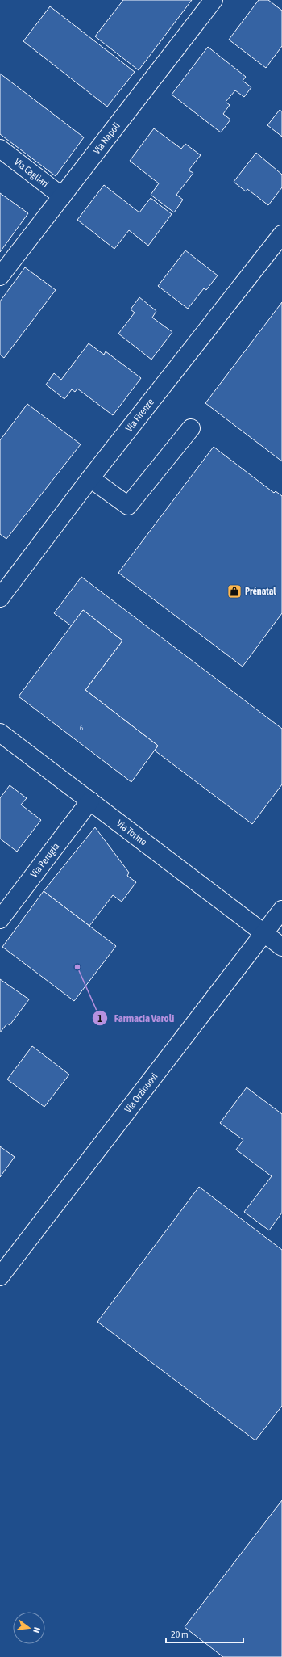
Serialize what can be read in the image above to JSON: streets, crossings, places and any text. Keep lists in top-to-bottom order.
{
  "streets": {
    "street": [
      "Via Napoli",
      "Via Cagliari",
      "Via Firenze",
      "Via Torino",
      "Via Perugia",
      "Via Orzinuovi"
    ]
  },
  "crossings": [
    ["Via Napoli", "Via Cagliari"],
    ["Via Torino", "Via Perugia"],
    ["Via Torino", "Via Orzinuovi"]
  ],
  "places": {
    "shop": ["Prénatal"],
    "other": ["Farmacia Varoli"]
  },
  "house_numbers": ["6"],
  "scale_bar": "20 m",
  "north": "right"
}
